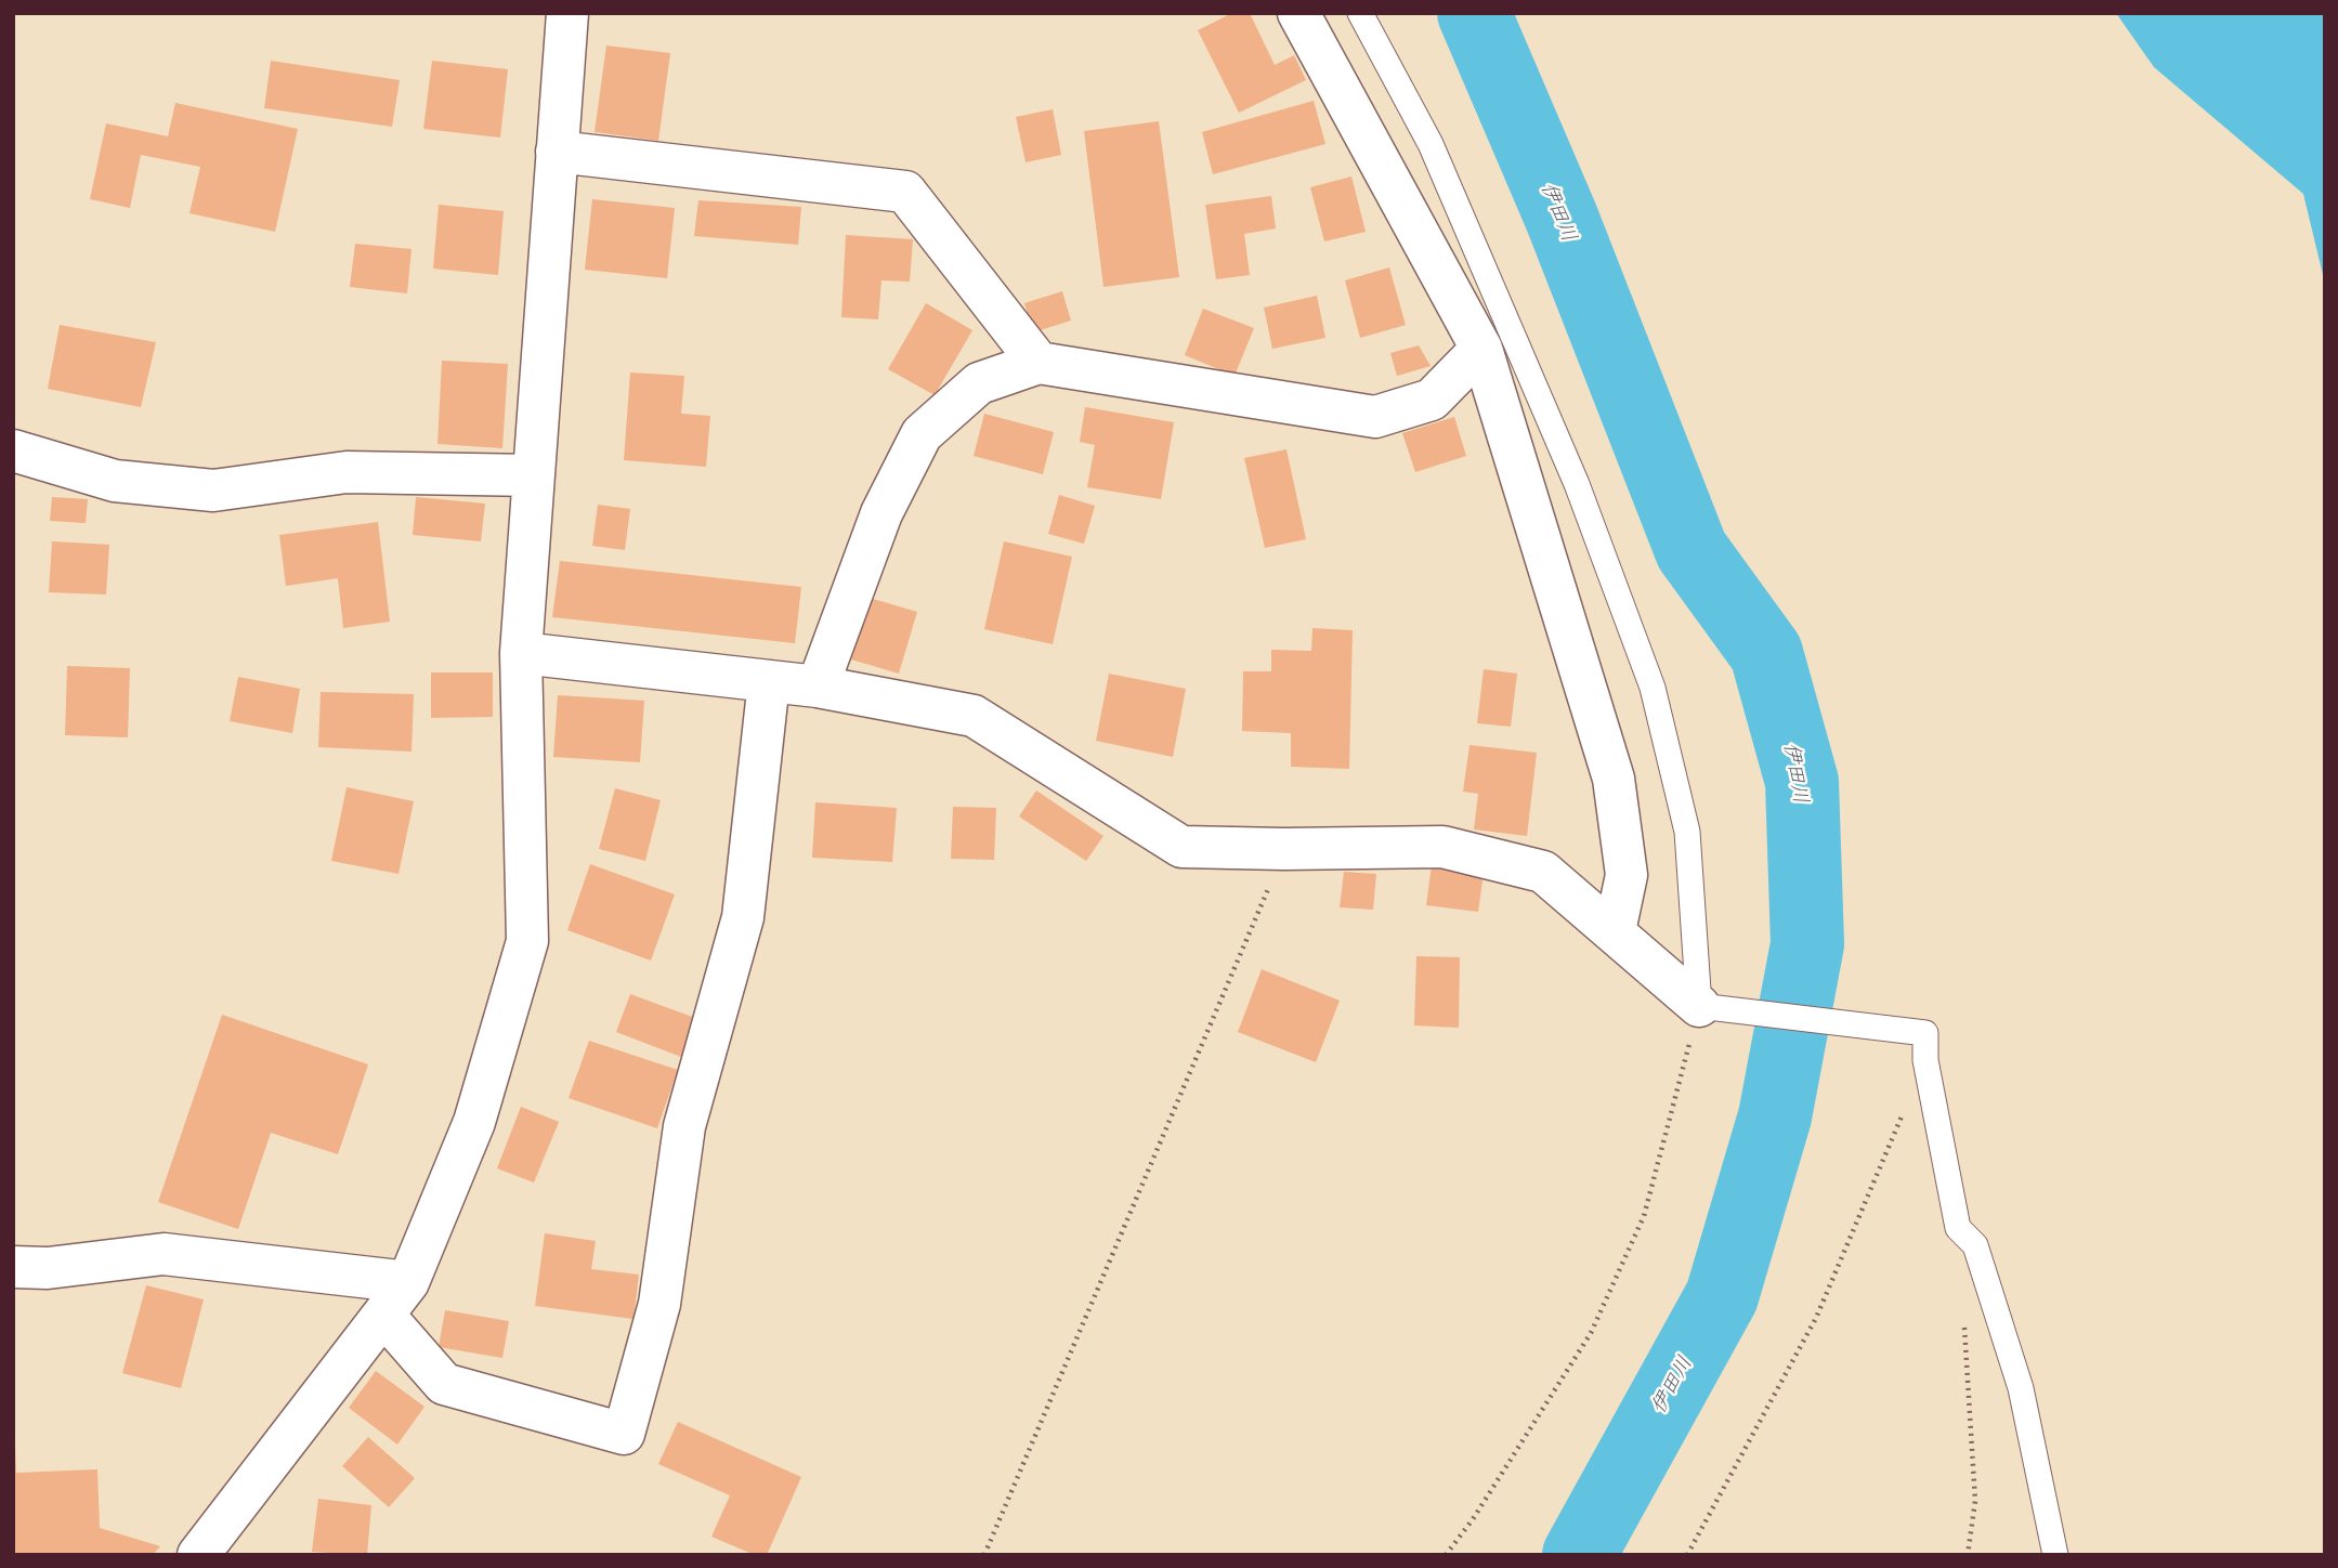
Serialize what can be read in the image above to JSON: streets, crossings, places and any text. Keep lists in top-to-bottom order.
{
  "water": ["伊田川"]
}
